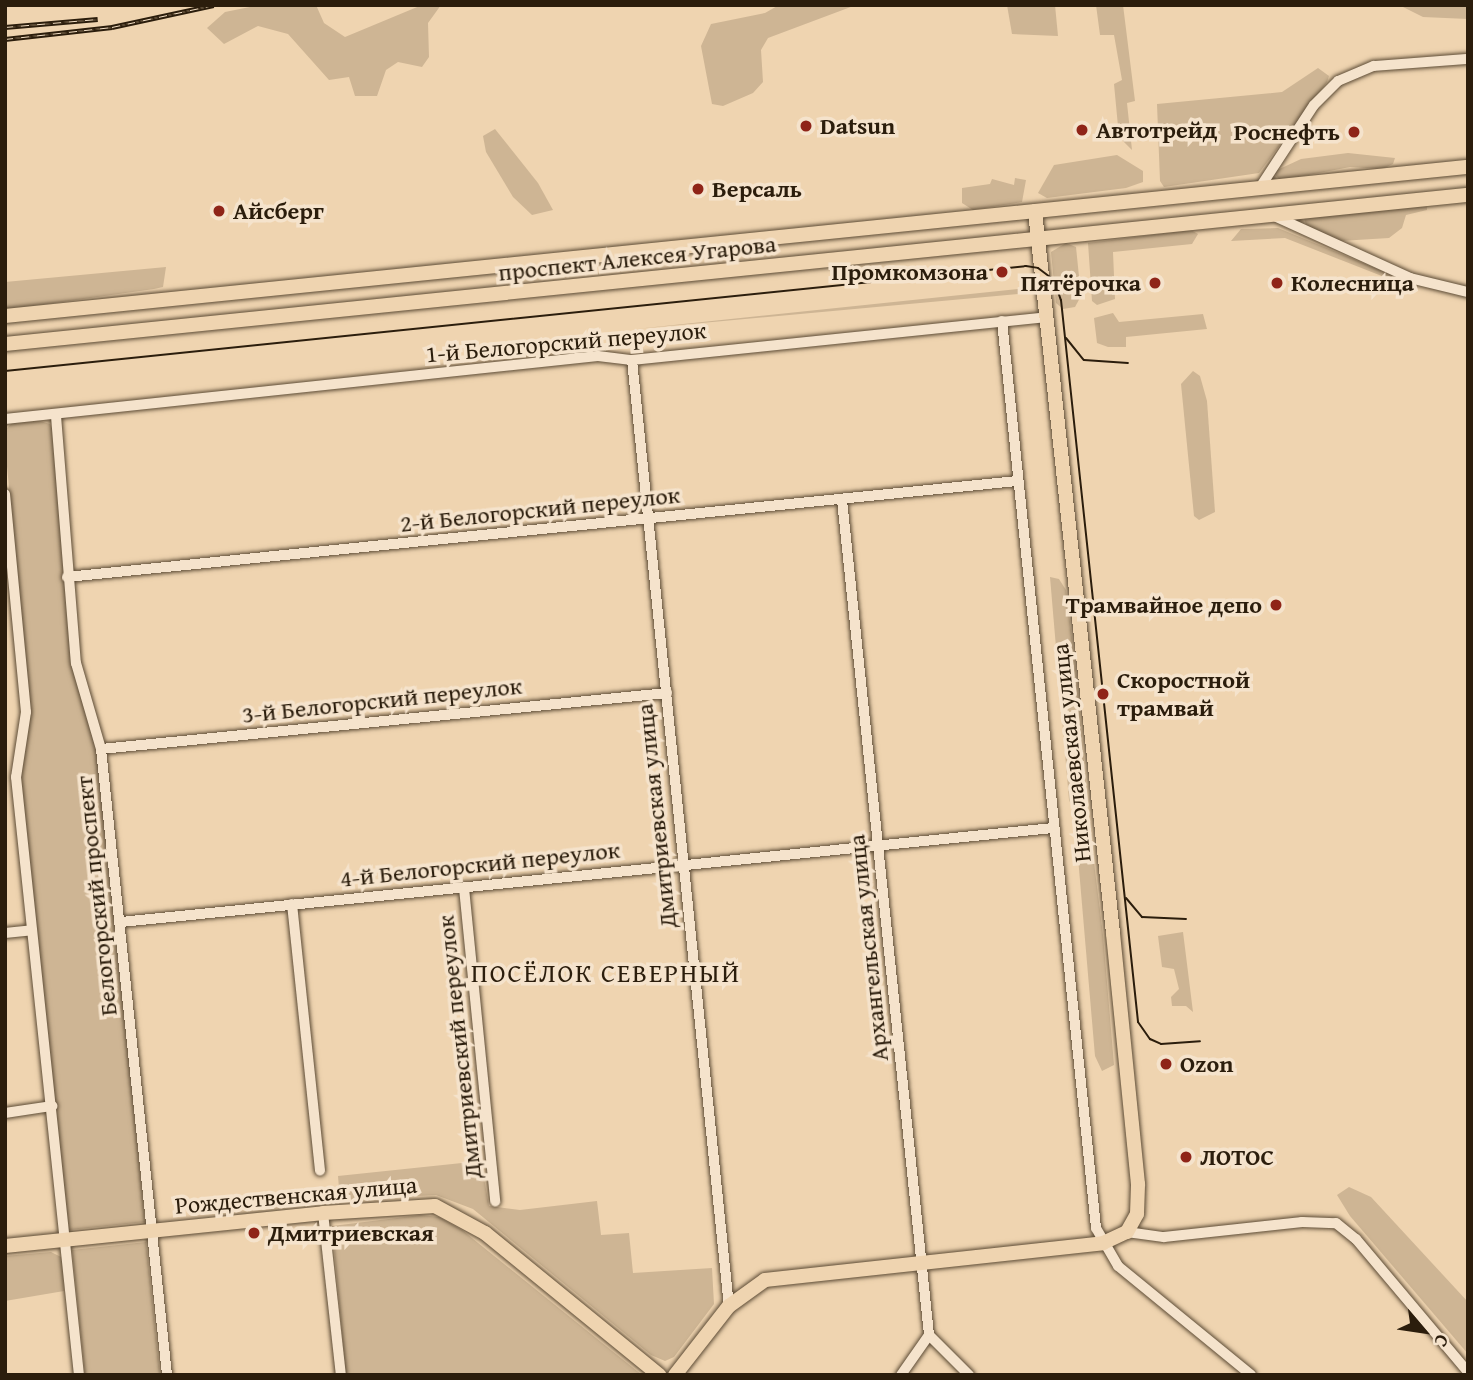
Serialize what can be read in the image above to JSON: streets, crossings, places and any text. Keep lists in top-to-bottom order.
{
  "streets": {
    "main road": ["проспект Алексея Угарова", "Николаевская улица", "Рождественская улица"],
    "street": [
      "1-й Белогорский переулок",
      "2-й Белогорский переулок",
      "3-й Белогорский переулок",
      "Дмитриевская улица",
      "4-й Белогорский переулок",
      "Белогорский проспект",
      "Архангельская улица",
      "Дмитриевский переулок"
    ]
  },
  "crossings": [
    ["проспект Алексея Угарова", "Николаевская улица"],
    ["1-й Белогорский переулок", "Николаевская улица"],
    ["1-й Белогорский переулок", "Дмитриевская улица"],
    ["1-й Белогорский переулок", "Белогорский проспект"],
    ["2-й Белогорский переулок", "Николаевская улица"],
    ["2-й Белогорский переулок", "Дмитриевская улица"],
    ["2-й Белогорский переулок", "Белогорский проспект"],
    ["2-й Белогорский переулок", "Архангельская улица"],
    ["3-й Белогорский переулок", "Дмитриевская улица"],
    ["3-й Белогорский переулок", "Белогорский проспект"],
    ["Николаевская улица", "4-й Белогорский переулок"],
    ["Дмитриевская улица", "4-й Белогорский переулок"],
    ["4-й Белогорский переулок", "Белогорский проспект"],
    ["4-й Белогорский переулок", "Архангельская улица"],
    ["4-й Белогорский переулок", "Дмитриевский переулок"],
    ["Белогорский проспект", "Рождественская улица"]
  ],
  "districts": ["ПОСЁЛОК СЕВЕРНЫЙ"],
  "places": [
    "Datsun",
    "Автотрейд",
    "Роснефть",
    "Версаль",
    "Айсберг",
    "Промкомзона",
    "Пятёрочка",
    "Колесница",
    "Трамвайное депо",
    "Скоростной трамвай",
    "Ozon",
    "ЛОТОС",
    "Дмитриевская"
  ],
  "north": "bottom right"
}
